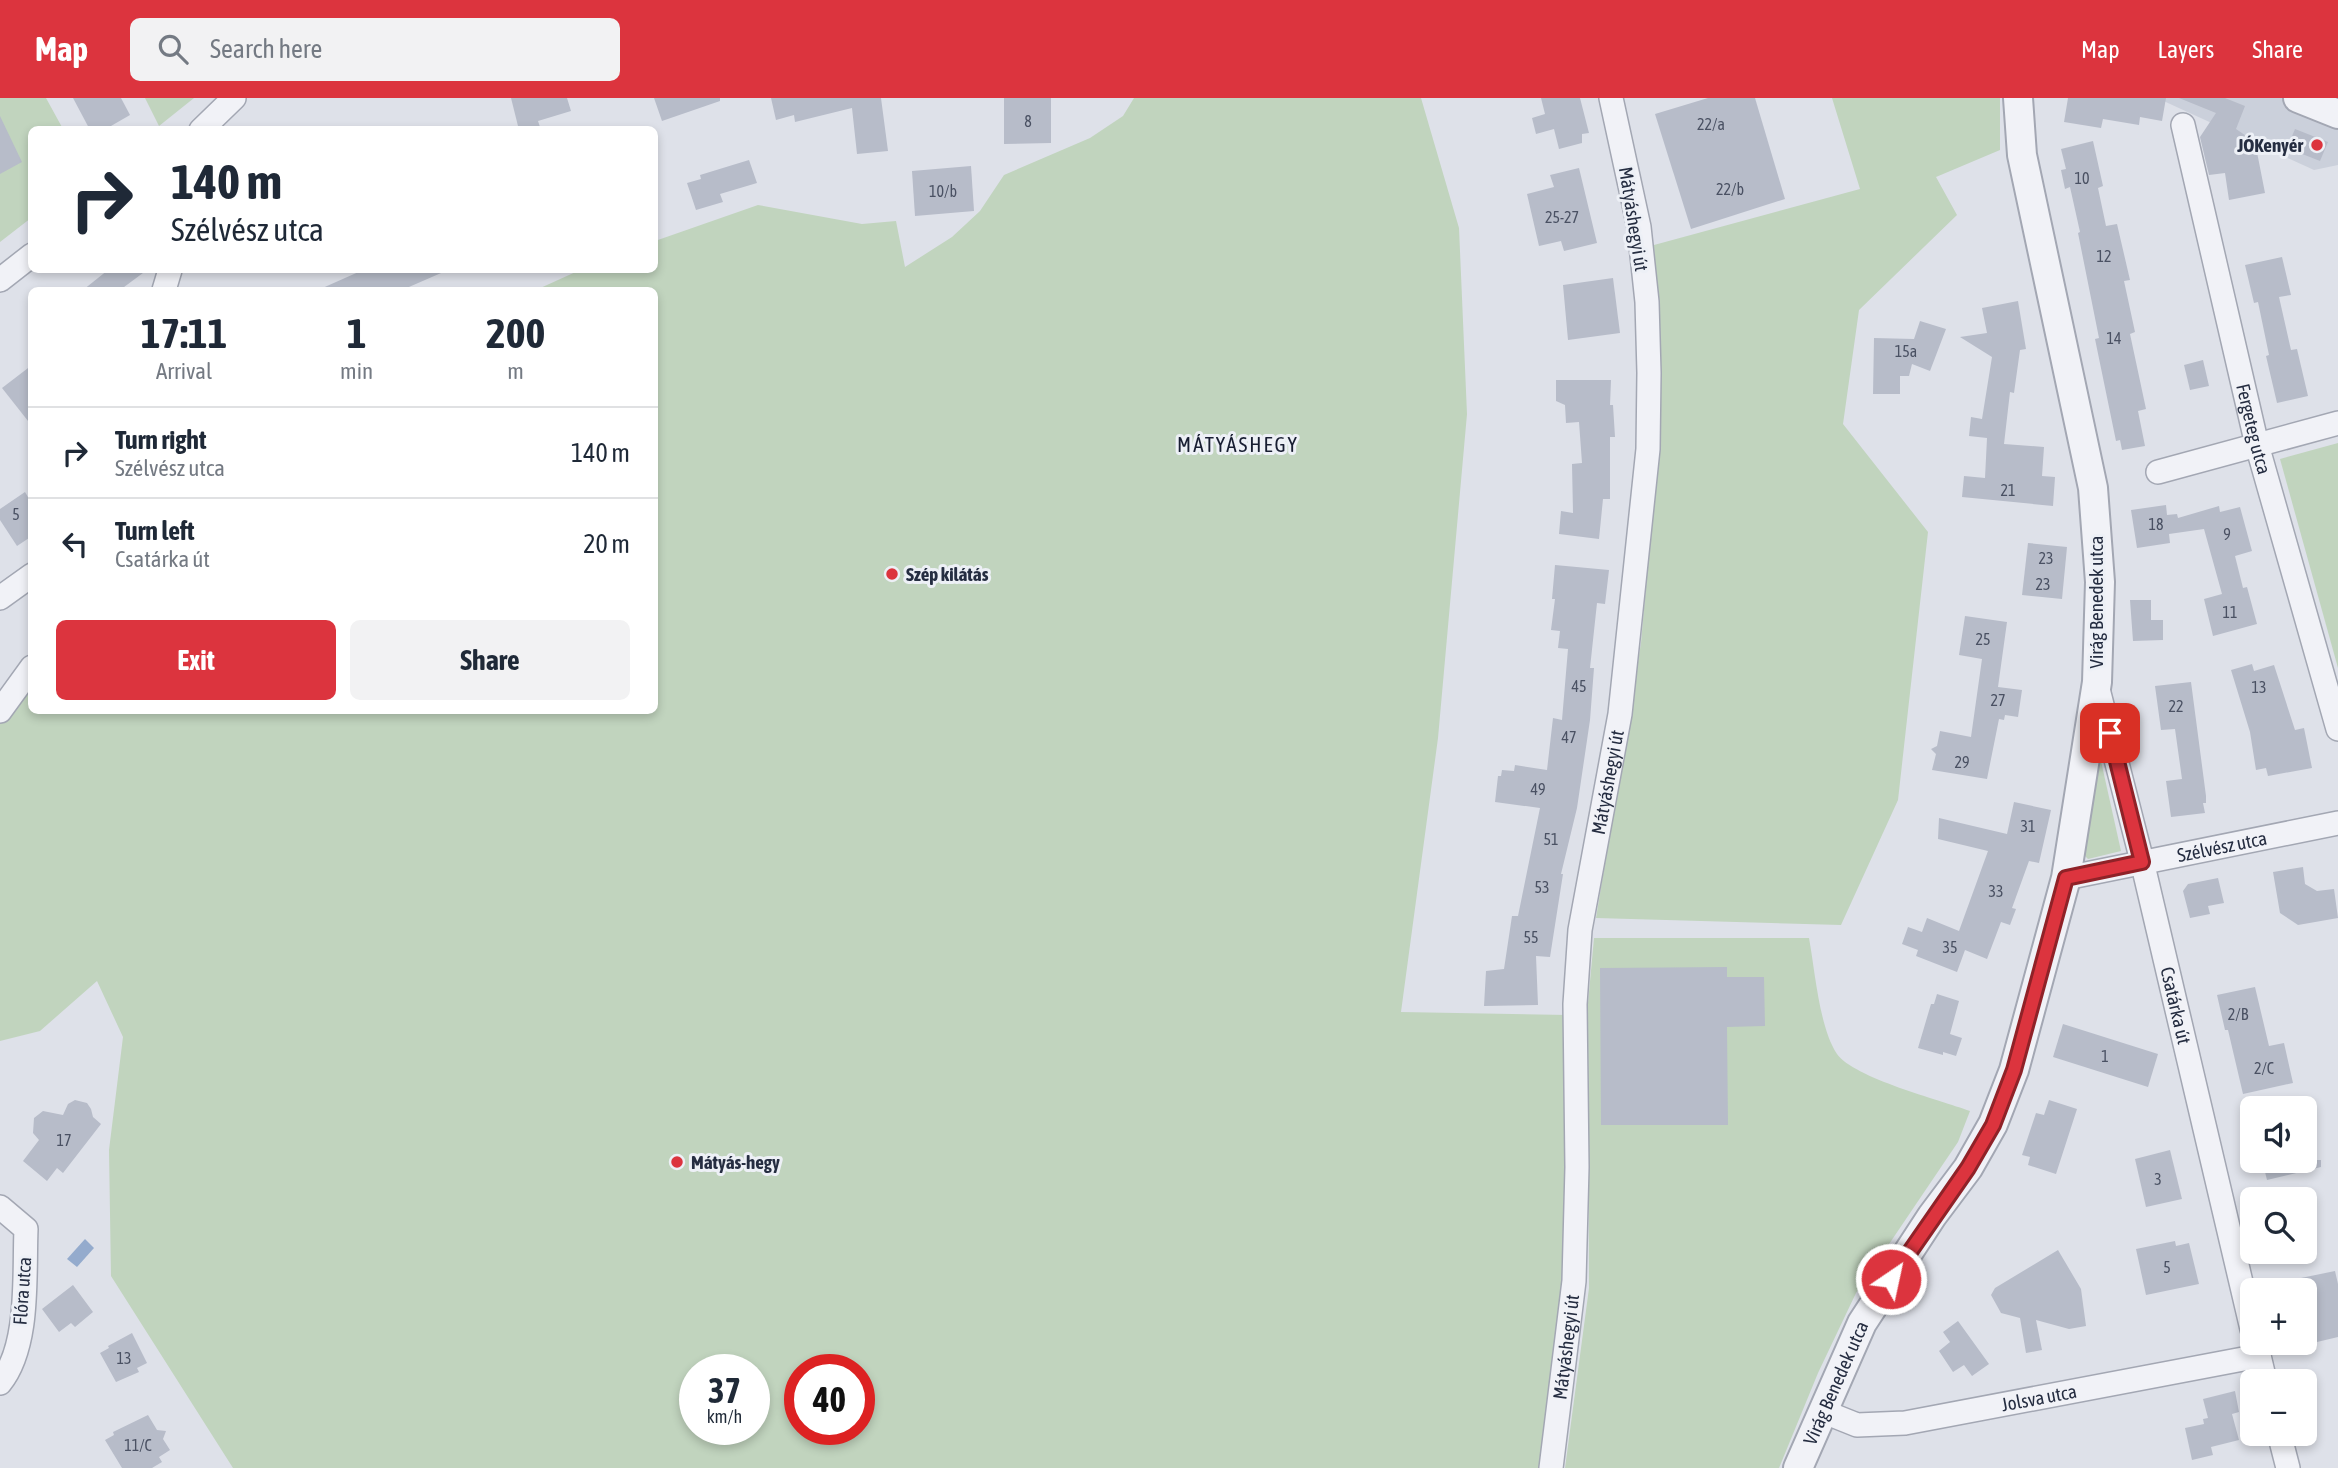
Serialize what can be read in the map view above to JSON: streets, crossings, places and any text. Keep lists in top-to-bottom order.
{
  "streets": {
    "street": [
      "Mátyáshegyi út",
      "Fergeteg utca",
      "Virág Benedek utca",
      "Szélvész utca",
      "Csatárka út",
      "Flóra utca",
      "Jolsva utca"
    ]
  },
  "crossings": [
    ["Virág Benedek utca", "Szélvész utca"],
    ["Virág Benedek utca", "Csatárka út"],
    ["Virág Benedek utca", "Jolsva utca"],
    ["Szélvész utca", "Csatárka út"]
  ],
  "districts": ["MÁTYÁSHEGY"],
  "places": ["JÓKenyér", "Szép kilátás", "Mátyás-hegy"],
  "house_numbers": [
    "8",
    "22/a",
    "10",
    "22/b",
    "10/b",
    "25-27",
    "12",
    "14",
    "15a",
    "21",
    "5",
    "18",
    "9",
    "23",
    "23",
    "11",
    "25",
    "45",
    "13",
    "27",
    "22",
    "47",
    "29",
    "49",
    "31",
    "51",
    "53",
    "33",
    "55",
    "35",
    "2/B",
    "1",
    "2/C",
    "17",
    "3",
    "5",
    "13",
    "11/C"
  ],
  "page": {
    "header": "Map",
    "search": "Search here",
    "nav": ["Map", "Layers", "Share"],
    "turn": ["140 m", "Szélvész utca"],
    "eta": [
      "17:11",
      "Arrival",
      "1",
      "min",
      "200",
      "m"
    ],
    "list": [
      {
        "name": "Turn right",
        "note": "Szélvész utca",
        "value": "140 m"
      },
      {
        "name": "Turn left",
        "note": "Csatárka út",
        "value": "20 m"
      }
    ],
    "buttons": ["Exit", "Share"],
    "map_buttons": ["+", "−"],
    "speed": "37 km/h",
    "limit": "40"
  }
}
